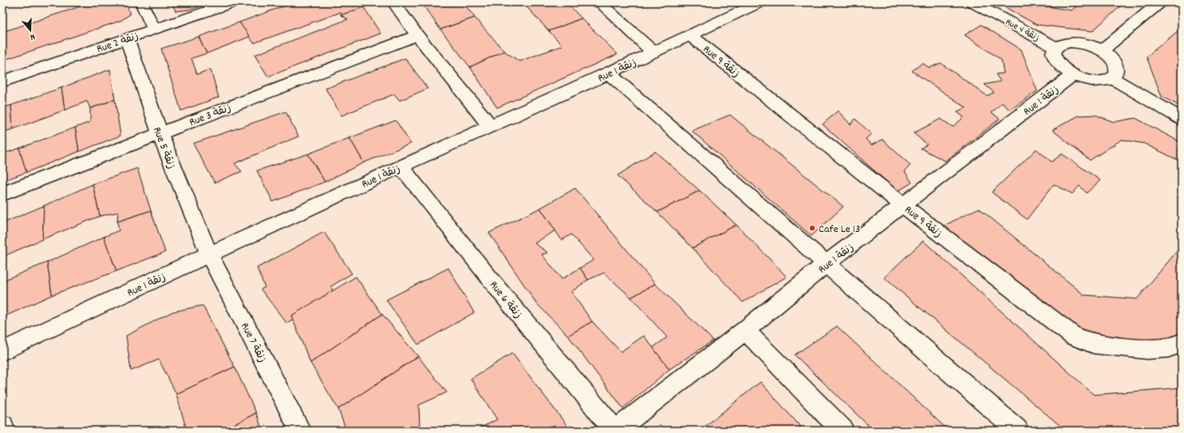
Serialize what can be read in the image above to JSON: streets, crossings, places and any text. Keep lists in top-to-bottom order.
{
  "streets": {
    "street": [
      "Rue 4 زنقة",
      "Rue 2 زنقة",
      "Rue 9 زنقة",
      "Rue 1 زنقة",
      "Rue 3 زنقة",
      "Rue 5 زنقة",
      "Rue 6 زنقة",
      "Rue 7 زنقة"
    ]
  },
  "crossings": [
    ["Rue 2 زنقة", "Rue 5 زنقة"],
    ["Rue 9 زنقة", "Rue 1 زنقة"],
    ["Rue 1 زنقة", "Rue 5 زنقة"],
    ["Rue 1 زنقة", "Rue 6 زنقة"],
    ["Rue 1 زنقة", "Rue 7 زنقة"],
    ["Rue 3 زنقة", "Rue 5 زنقة"],
    ["Rue 5 زنقة", "Rue 7 زنقة"]
  ],
  "places": ["Cafe Le 13"],
  "north": "bottom"
}
